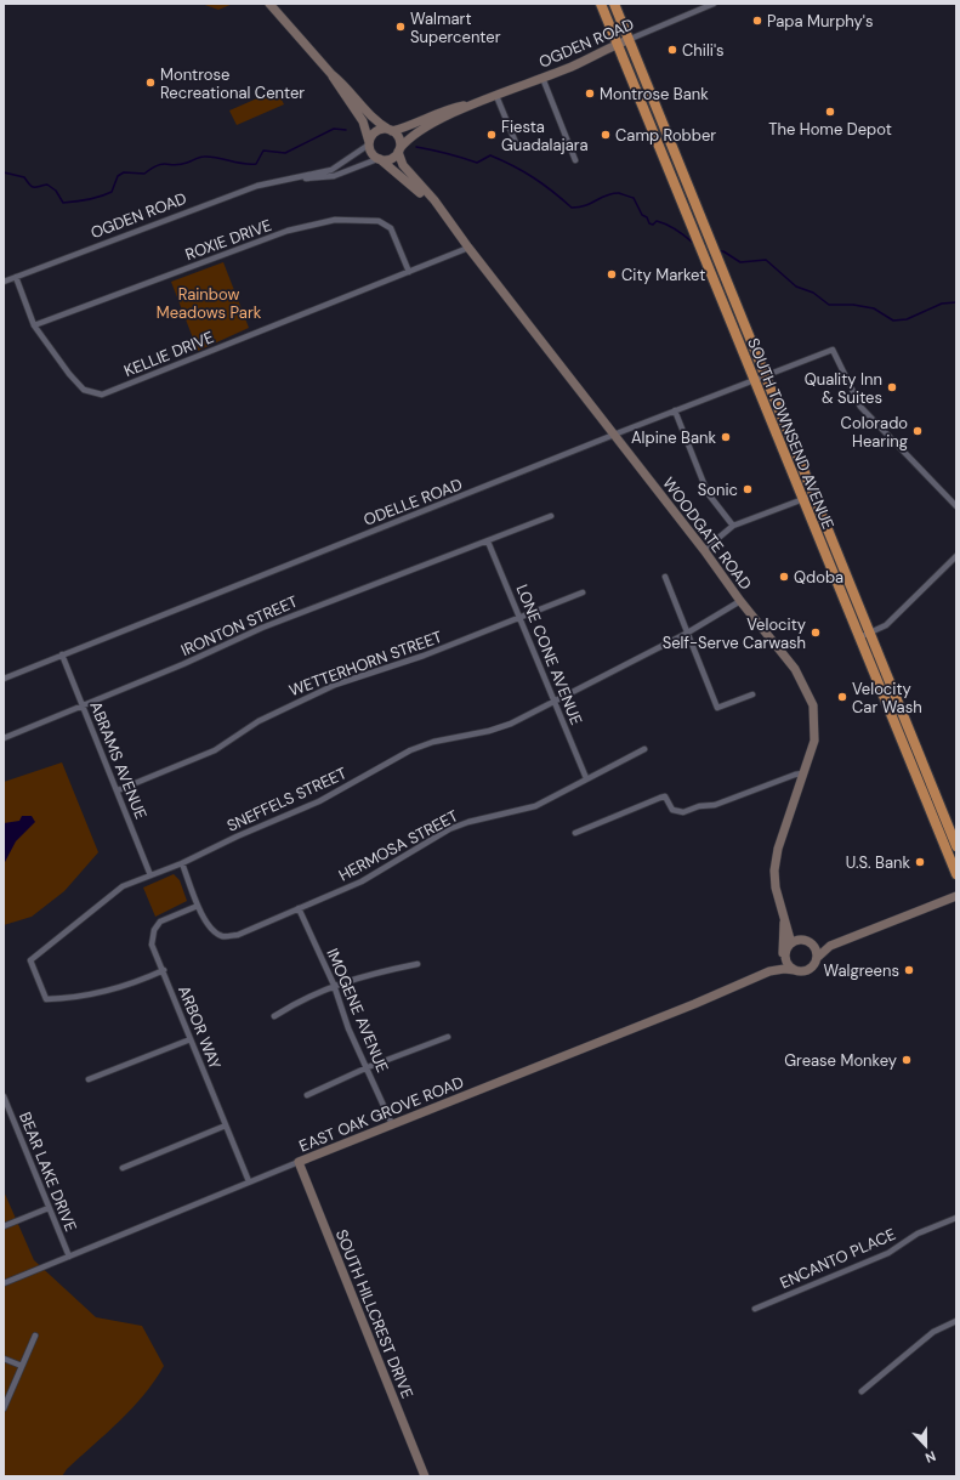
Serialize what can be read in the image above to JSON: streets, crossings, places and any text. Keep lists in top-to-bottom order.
{
  "streets": {
    "highway": ["SOUTH TOWNSEND AVENUE"],
    "street": [
      "OGDEN ROAD",
      "ROXIE DRIVE",
      "KELLIE DRIVE",
      "ODELLE ROAD",
      "WOODGATE ROAD",
      "IRONTON STREET",
      "LONE CONE AVENUE",
      "WETTERHORN STREET",
      "ABRAMS AVENUE",
      "SNEFFELS STREET",
      "HERMOSA STREET",
      "IMOGENE AVENUE",
      "ARBOR WAY",
      "EAST OAK GROVE ROAD",
      "BEAR LAKE DRIVE",
      "ENCANTO PLACE",
      "SOUTH HILLCREST DRIVE"
    ]
  },
  "crossings": [
    ["OGDEN ROAD", "KELLIE DRIVE"],
    ["OGDEN ROAD", "SOUTH TOWNSEND AVENUE"],
    ["OGDEN ROAD", "WOODGATE ROAD"],
    ["ROXIE DRIVE", "KELLIE DRIVE"],
    ["KELLIE DRIVE", "WOODGATE ROAD"],
    ["SOUTH TOWNSEND AVENUE", "ODELLE ROAD"],
    ["ODELLE ROAD", "WOODGATE ROAD"],
    ["ODELLE ROAD", "ABRAMS AVENUE"],
    ["WOODGATE ROAD", "SNEFFELS STREET"],
    ["WOODGATE ROAD", "EAST OAK GROVE ROAD"],
    ["IRONTON STREET", "LONE CONE AVENUE"],
    ["IRONTON STREET", "ABRAMS AVENUE"],
    ["LONE CONE AVENUE", "WETTERHORN STREET"],
    ["LONE CONE AVENUE", "SNEFFELS STREET"],
    ["LONE CONE AVENUE", "HERMOSA STREET"],
    ["WETTERHORN STREET", "ABRAMS AVENUE"],
    ["ABRAMS AVENUE", "SNEFFELS STREET"],
    ["SNEFFELS STREET", "ARBOR WAY"],
    ["HERMOSA STREET", "IMOGENE AVENUE"],
    ["HERMOSA STREET", "ARBOR WAY"],
    ["IMOGENE AVENUE", "EAST OAK GROVE ROAD"],
    ["ARBOR WAY", "EAST OAK GROVE ROAD"],
    ["EAST OAK GROVE ROAD", "BEAR LAKE DRIVE"],
    ["EAST OAK GROVE ROAD", "SOUTH HILLCREST DRIVE"]
  ],
  "parks": ["Rainbow Meadows Park"],
  "places": [
    "Papa Murphy's",
    "Walmart Supercenter",
    "Chili's",
    "Montrose Recreational Center",
    "Montrose Bank",
    "The Home Depot",
    "Fiesta Guadalajara",
    "Camp Robber",
    "City Market",
    "Quality Inn & Suites",
    "Colorado Hearing",
    "Alpine Bank",
    "Sonic",
    "Qdoba",
    "Velocity Self-Serve Carwash",
    "Velocity Car Wash",
    "U.S. Bank",
    "Walgreens",
    "Grease Monkey"
  ],
  "north": "bottom"
}
